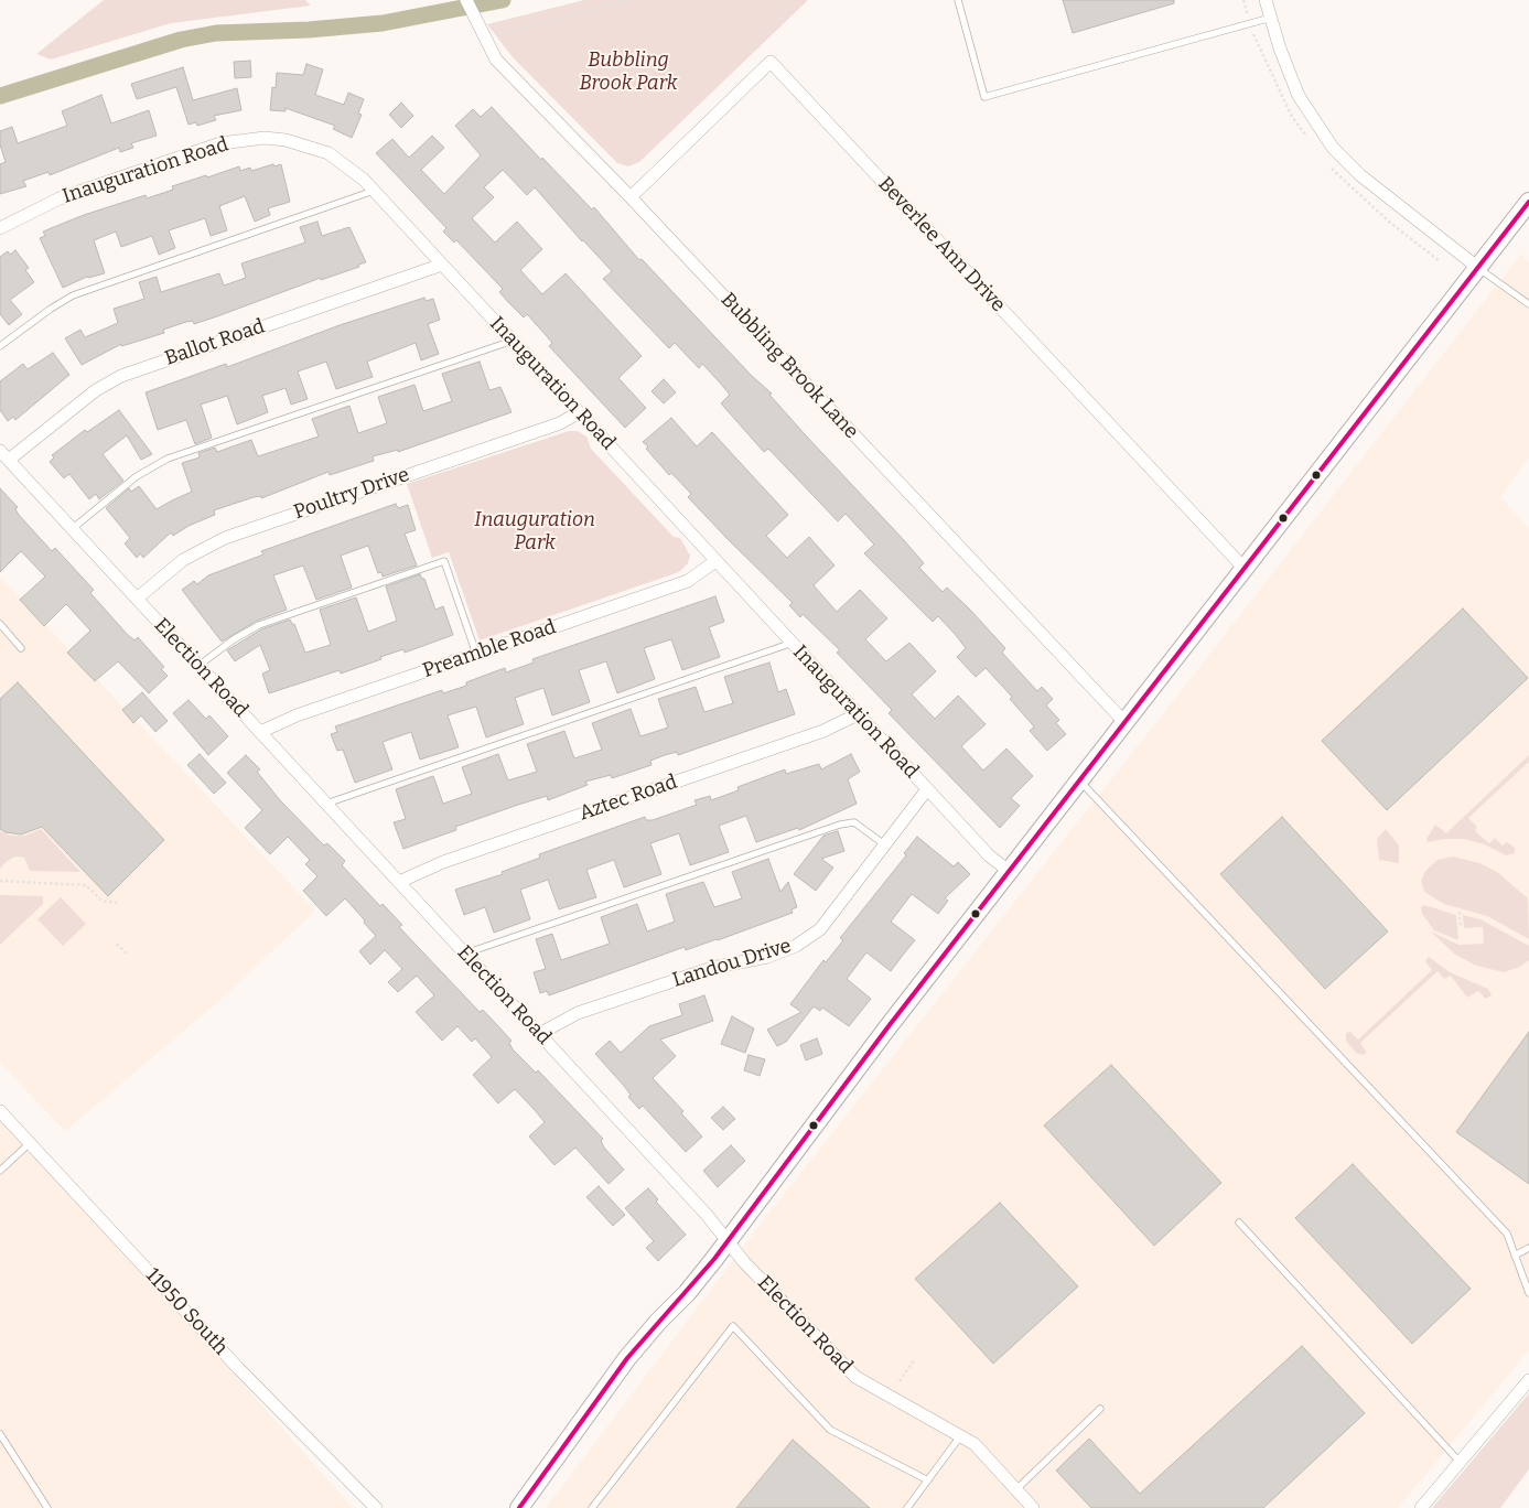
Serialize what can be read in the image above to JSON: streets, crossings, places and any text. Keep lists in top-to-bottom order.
{
  "streets": {
    "street": [
      "Inauguration Road",
      "Beverlee Ann Drive",
      "Ballot Road",
      "Bubbling Brook Lane",
      "Poultry Drive",
      "Preamble Road",
      "Election Road",
      "Aztec Road",
      "Landou Drive",
      "11950 South"
    ]
  },
  "crossings": [
    ["Inauguration Road", "Ballot Road"],
    ["Inauguration Road", "Poultry Drive"],
    ["Inauguration Road", "Preamble Road"],
    ["Inauguration Road", "Aztec Road"],
    ["Inauguration Road", "Landou Drive"],
    ["Beverlee Ann Drive", "Bubbling Brook Lane"],
    ["Ballot Road", "Election Road"],
    ["Poultry Drive", "Election Road"],
    ["Preamble Road", "Election Road"],
    ["Election Road", "Aztec Road"],
    ["Election Road", "Landou Drive"]
  ],
  "parks": ["Bubbling Brook Park", "Inauguration Park"]
}
